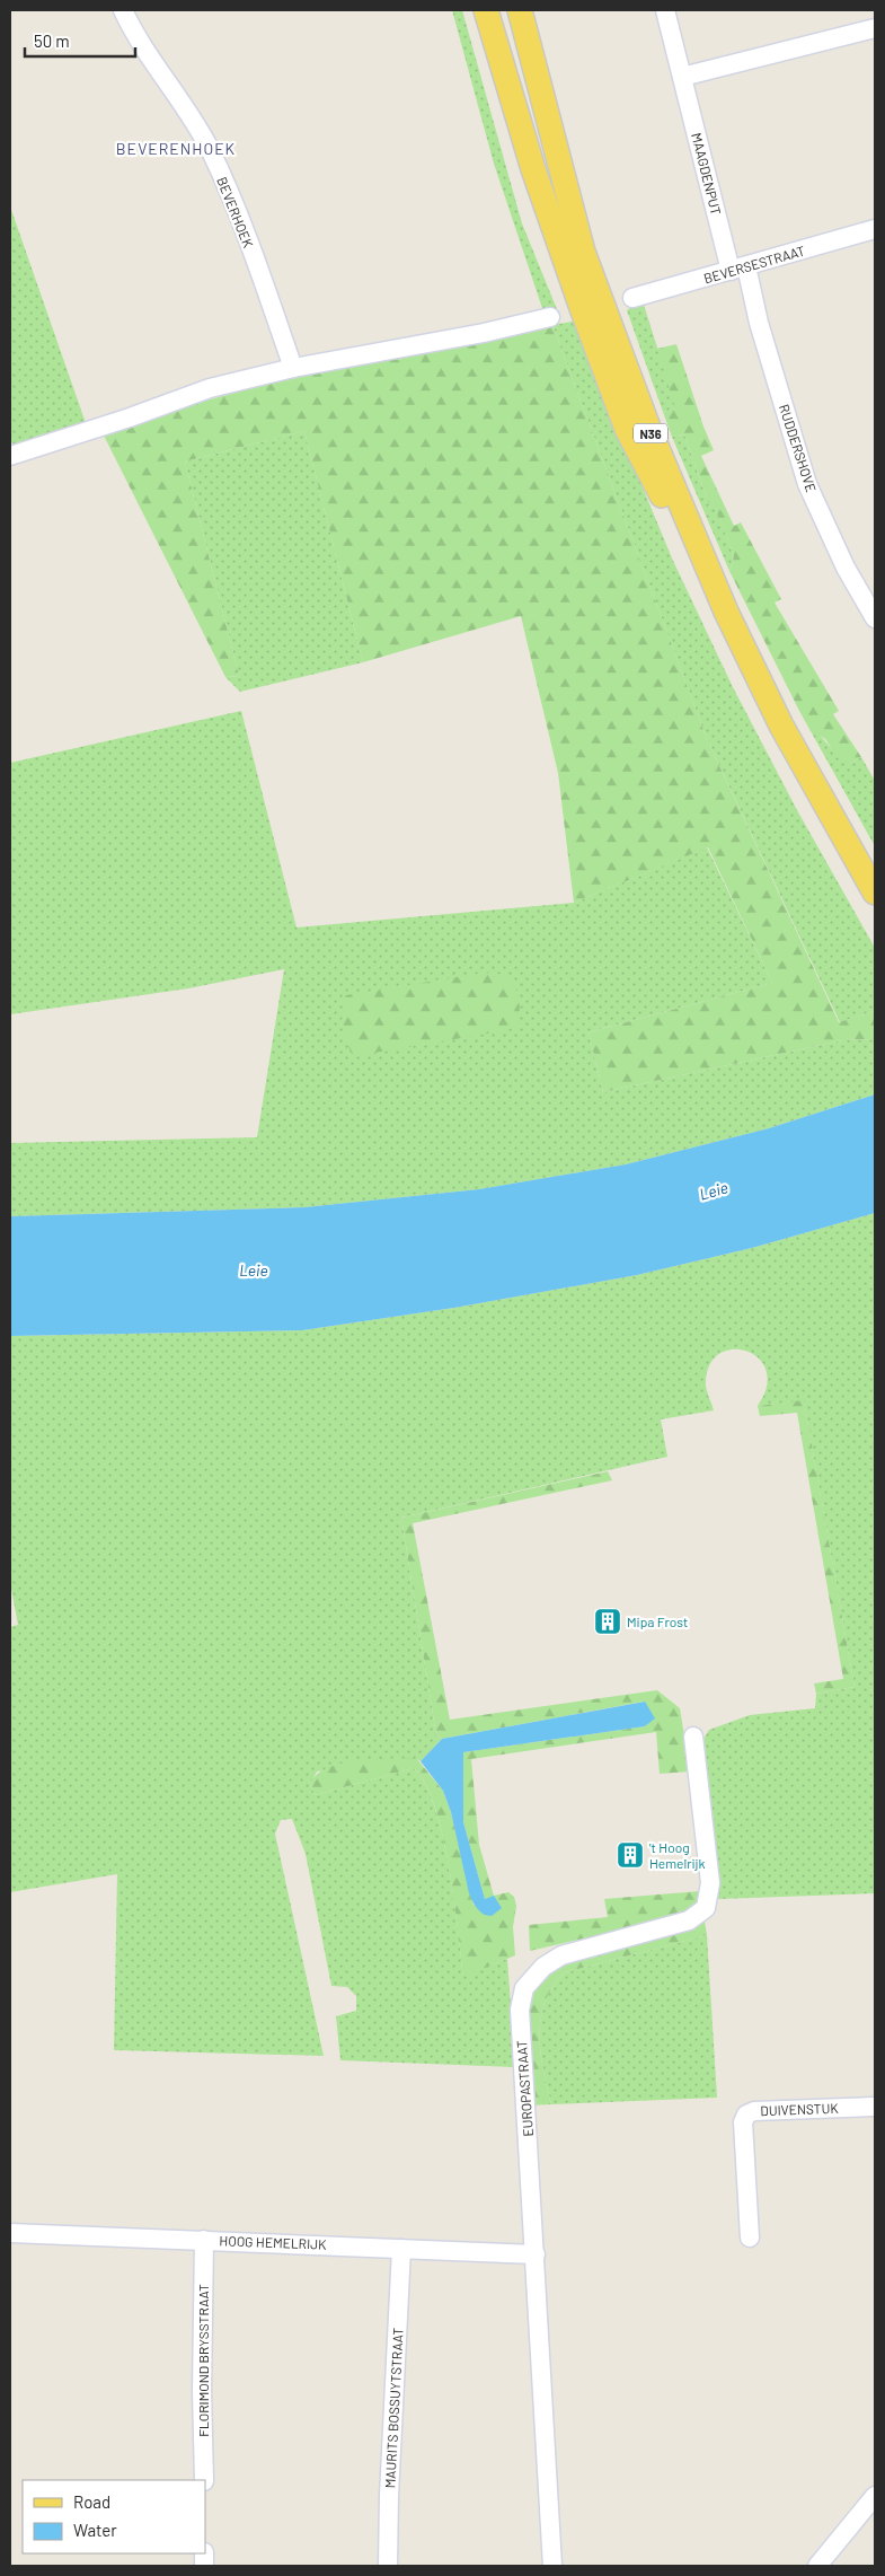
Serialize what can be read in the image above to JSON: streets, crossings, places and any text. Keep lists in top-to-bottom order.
{
  "streets": {
    "main road": ["N36"],
    "street": [
      "MAAGDENPUT",
      "BEVERHOEK",
      "BEVERSESTRAAT",
      "RUDDERSHOVE",
      "EUROPASTRAAT",
      "DUIVENSTUK",
      "HOOG HEMELRIJK",
      "FLORIMOND BRYSSTRAAT",
      "MAURITS BOSSUYTSTRAAT"
    ]
  },
  "crossings": [
    ["MAAGDENPUT", "BEVERSESTRAAT"],
    ["MAAGDENPUT", "RUDDERSHOVE"],
    ["BEVERSESTRAAT", "RUDDERSHOVE"],
    ["EUROPASTRAAT", "HOOG HEMELRIJK"],
    ["HOOG HEMELRIJK", "FLORIMOND BRYSSTRAAT"],
    ["HOOG HEMELRIJK", "MAURITS BOSSUYTSTRAAT"]
  ],
  "districts": ["BEVERENHOEK"],
  "water": ["Leie"],
  "places": {
    "building": ["Mipa Frost", "'t Hoog Hemelrijk"]
  },
  "legend": ["Road", "Water"],
  "scale_bar": "50 m"
}
